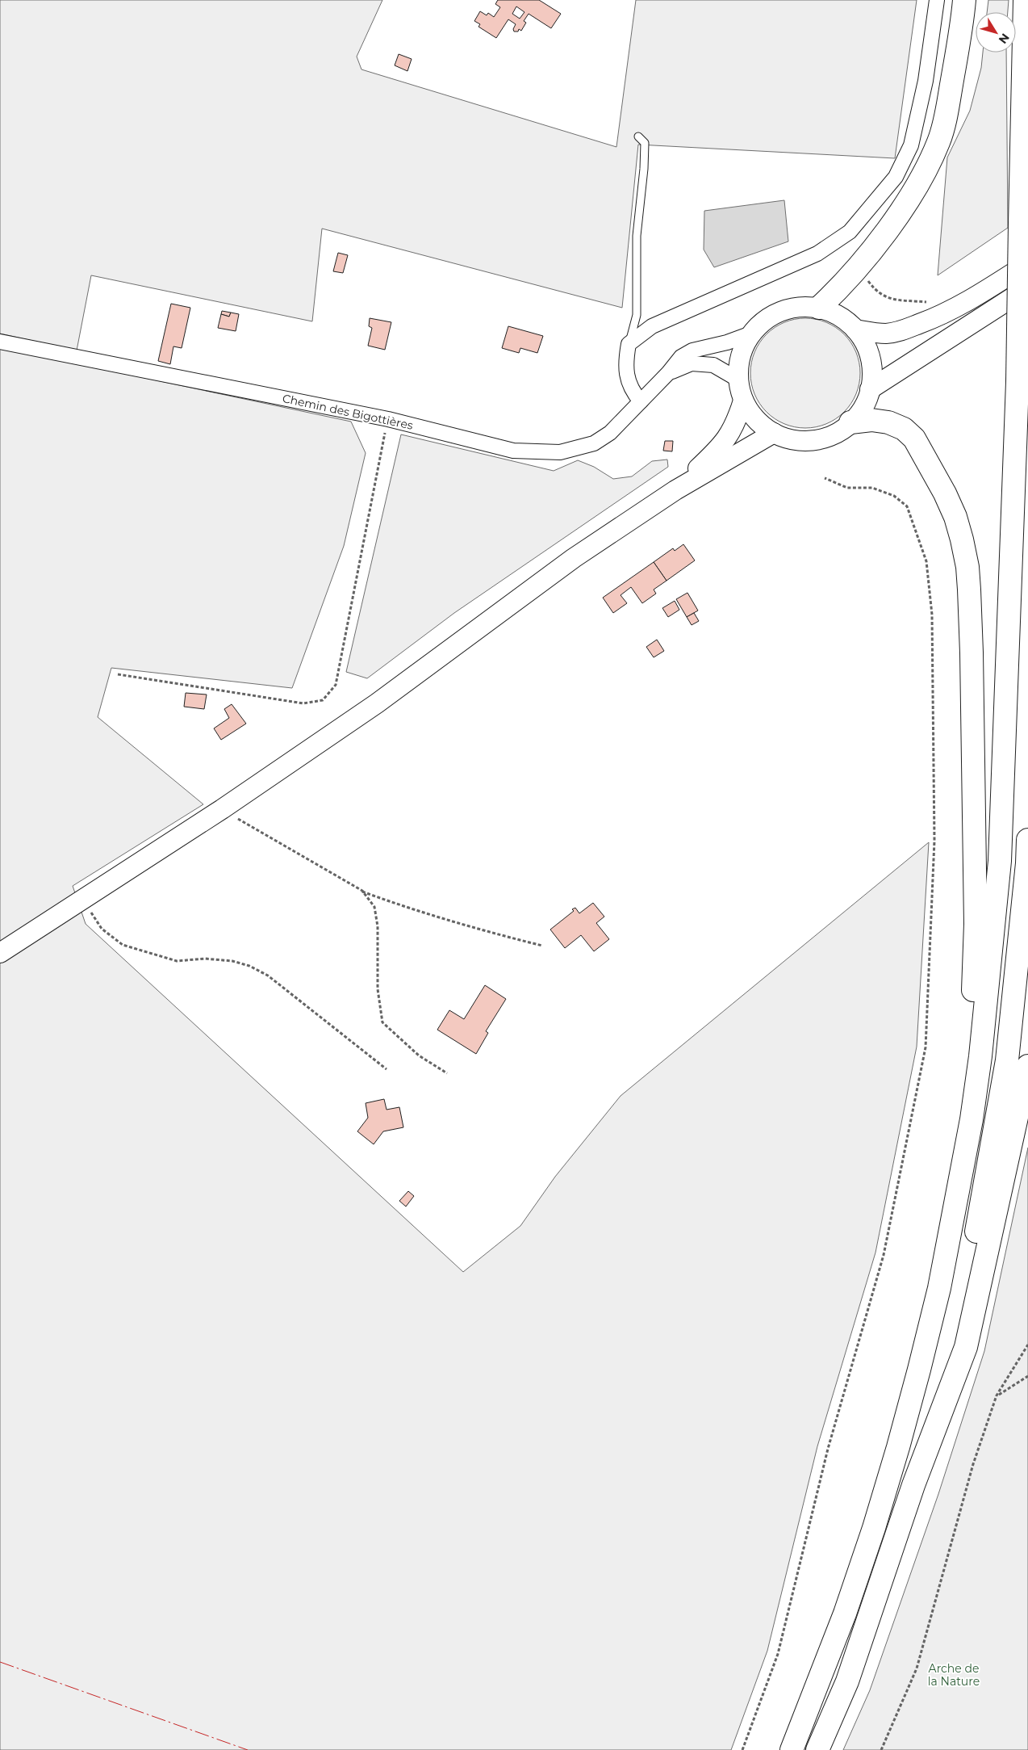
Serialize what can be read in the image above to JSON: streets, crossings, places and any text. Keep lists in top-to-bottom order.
{
  "streets": {
    "street": ["Chemin des Bigottières"]
  },
  "parks": ["Arche de la Nature"],
  "north": "bottom right"
}
